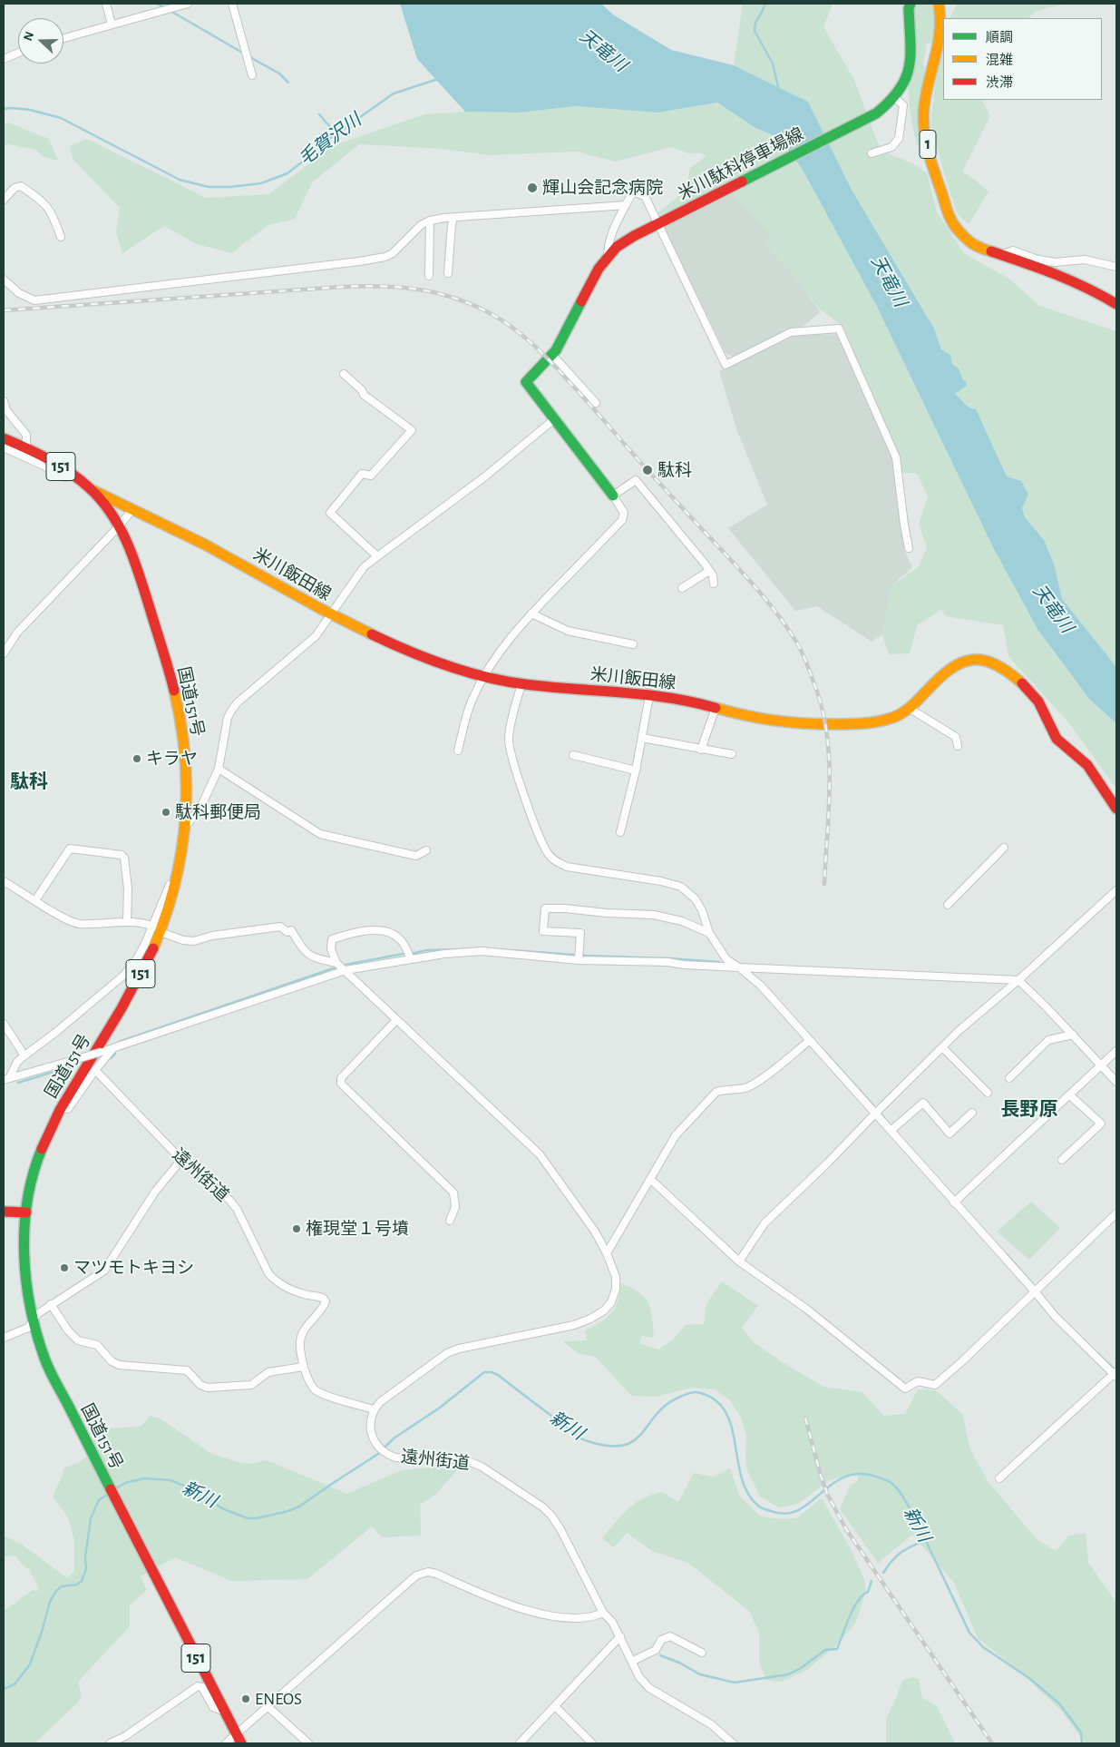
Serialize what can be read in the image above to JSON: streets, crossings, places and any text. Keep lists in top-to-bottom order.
{
  "streets": {
    "main road": [
      "1",
      "米川駄科停車場線",
      "151",
      "米川飯田線",
      "国道151号"
    ],
    "street": ["遠州街道"]
  },
  "crossings": [
    ["米川飯田線", "国道151号"]
  ],
  "districts": ["駄科", "長野原"],
  "water": ["天竜川", "毛賀沢川", "新川"],
  "places": [
    "輝山会記念病院",
    "駄科",
    "キラヤ",
    "駄科郵便局",
    "権現堂１号墳",
    "マツモトキヨシ",
    "ENEOS"
  ],
  "legend": ["順調", "混雑", "渋滞"],
  "north": "left"
}
